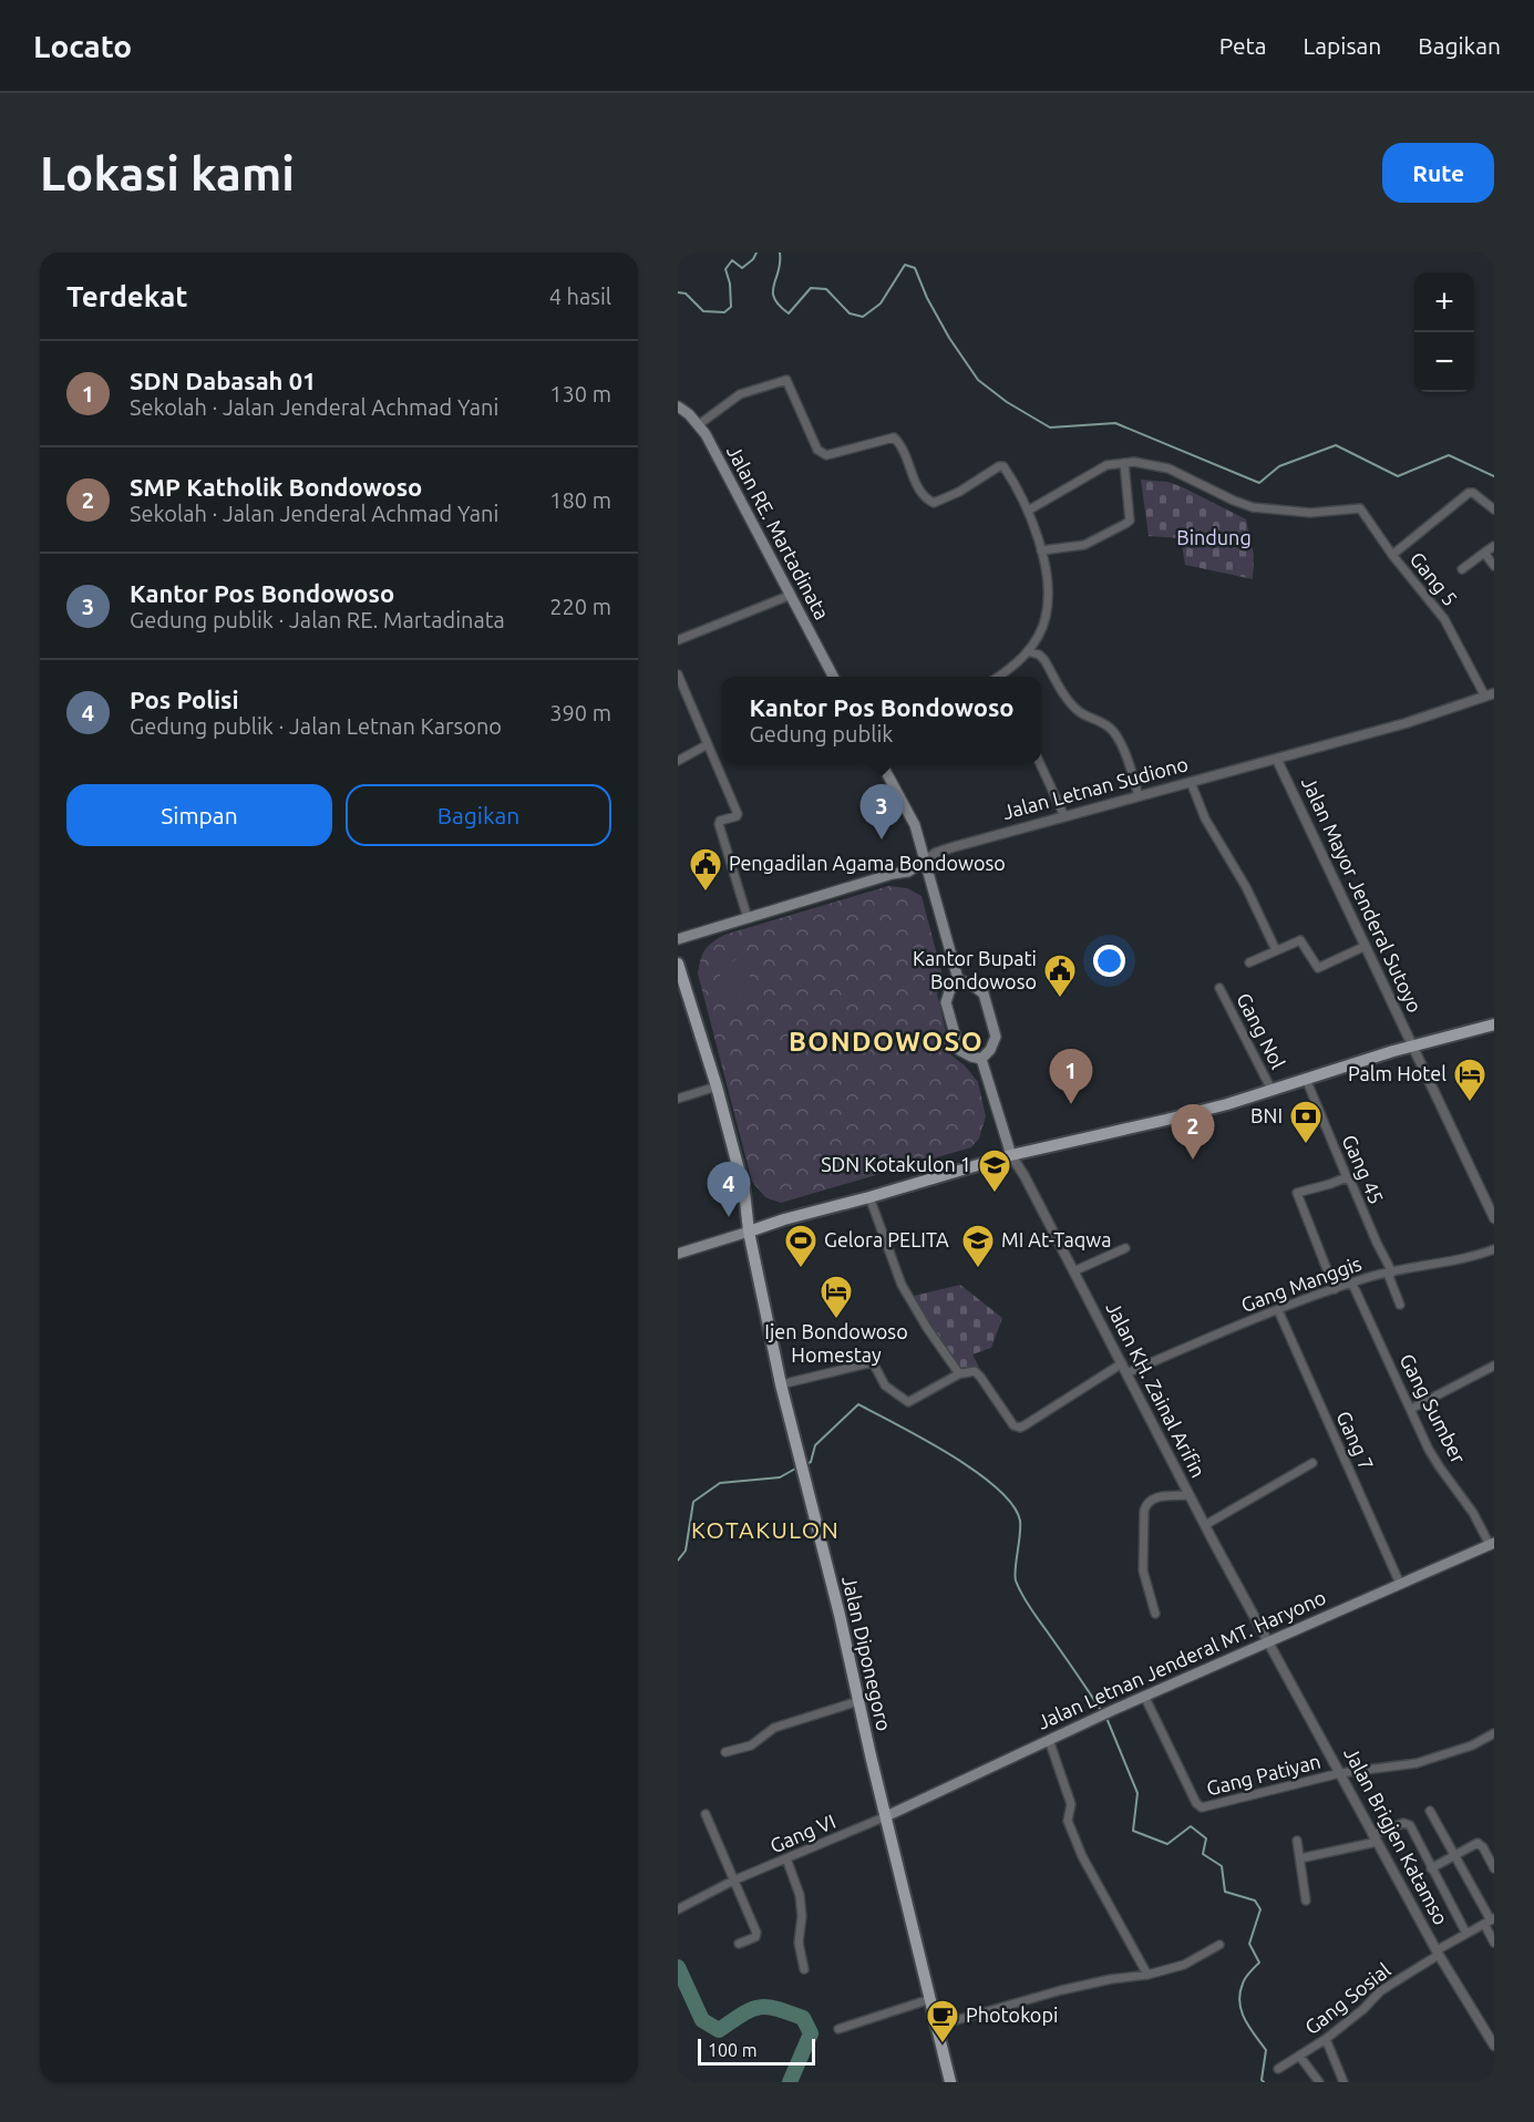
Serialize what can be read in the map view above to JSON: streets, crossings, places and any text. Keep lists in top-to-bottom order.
{
  "streets": {
    "main road": ["Jalan RE. Martadinata", "Jalan Diponegoro", "Jalan Letnan Jenderal MT. Haryono"],
    "street": [
      "Gang 5",
      "Jalan Letnan Sudiono",
      "Jalan Mayor Jenderal Sutoyo",
      "Gang Nol",
      "Gang 45",
      "Gang Manggis",
      "Jalan KH. Zainal Arifin",
      "Gang Sumber",
      "Gang 7",
      "Gang Patiyan",
      "Gang VI",
      "Jalan Brigjen Katamso",
      "Gang Sosial"
    ]
  },
  "crossings": [
    ["Gang 5", "Jalan Letnan Sudiono"],
    ["Jalan Letnan Sudiono", "Jalan Mayor Jenderal Sutoyo"],
    ["Gang 45", "Gang Manggis"],
    ["Gang Manggis", "Jalan KH. Zainal Arifin"],
    ["Gang Manggis", "Gang Sumber"],
    ["Gang Manggis", "Gang 7"],
    ["Jalan KH. Zainal Arifin", "Jalan Letnan Jenderal MT. Haryono"],
    ["Jalan KH. Zainal Arifin", "Jalan Brigjen Katamso"],
    ["Gang Sumber", "Jalan Letnan Jenderal MT. Haryono"],
    ["Gang 7", "Jalan Letnan Jenderal MT. Haryono"],
    ["Jalan Diponegoro", "Jalan Letnan Jenderal MT. Haryono"],
    ["Jalan Diponegoro", "Gang VI"],
    ["Jalan Letnan Jenderal MT. Haryono", "Gang Patiyan"],
    ["Jalan Letnan Jenderal MT. Haryono", "Gang VI"],
    ["Jalan Letnan Jenderal MT. Haryono", "Jalan Brigjen Katamso"],
    ["Gang Patiyan", "Jalan Brigjen Katamso"],
    ["Jalan Brigjen Katamso", "Gang Sosial"]
  ],
  "districts": ["BONDOWOSO", "KOTAKULON"],
  "parks": ["Bindung"],
  "places": {
    "public building": ["Pengadilan Agama Bondowoso", "Kantor Bupati Bondowoso"],
    "hotel": ["Palm Hotel", "Ijen Bondowoso Homestay"],
    "bank": ["BNI"],
    "school or university": ["SDN Kotakulon 1", "MI At-Taqwa"],
    "sports": ["Gelora PELITA"],
    "cafe": ["Photokopi"]
  },
  "scale_bar": "100 m",
  "page": {
    "header": "Locato",
    "nav": ["Peta", "Lapisan", "Bagikan"],
    "buttons": [
      "Rute",
      ["Simpan", "Bagikan"]
    ],
    "title": "Lokasi kami",
    "heading": ["Terdekat", "4 hasil"],
    "map_buttons": ["+", "−"],
    "list": [
      {
        "mark": "1",
        "name": "SDN Dabasah 01",
        "note": "Sekolah · Jalan Jenderal Achmad Yani",
        "value": "130 m"
      },
      {
        "mark": "2",
        "name": "SMP Katholik Bondowoso",
        "note": "Sekolah · Jalan Jenderal Achmad Yani",
        "value": "180 m"
      },
      {
        "mark": "3",
        "name": "Kantor Pos Bondowoso",
        "note": "Gedung publik · Jalan RE. Martadinata",
        "value": "220 m"
      },
      {
        "mark": "4",
        "name": "Pos Polisi",
        "note": "Gedung publik · Jalan Letnan Karsono",
        "value": "390 m"
      }
    ],
    "popup": ["Kantor Pos Bondowoso", "Gedung publik"],
    "pins": [
      "3",
      "1",
      "2",
      "4"
    ],
    "scale": "100 m"
  }
}
